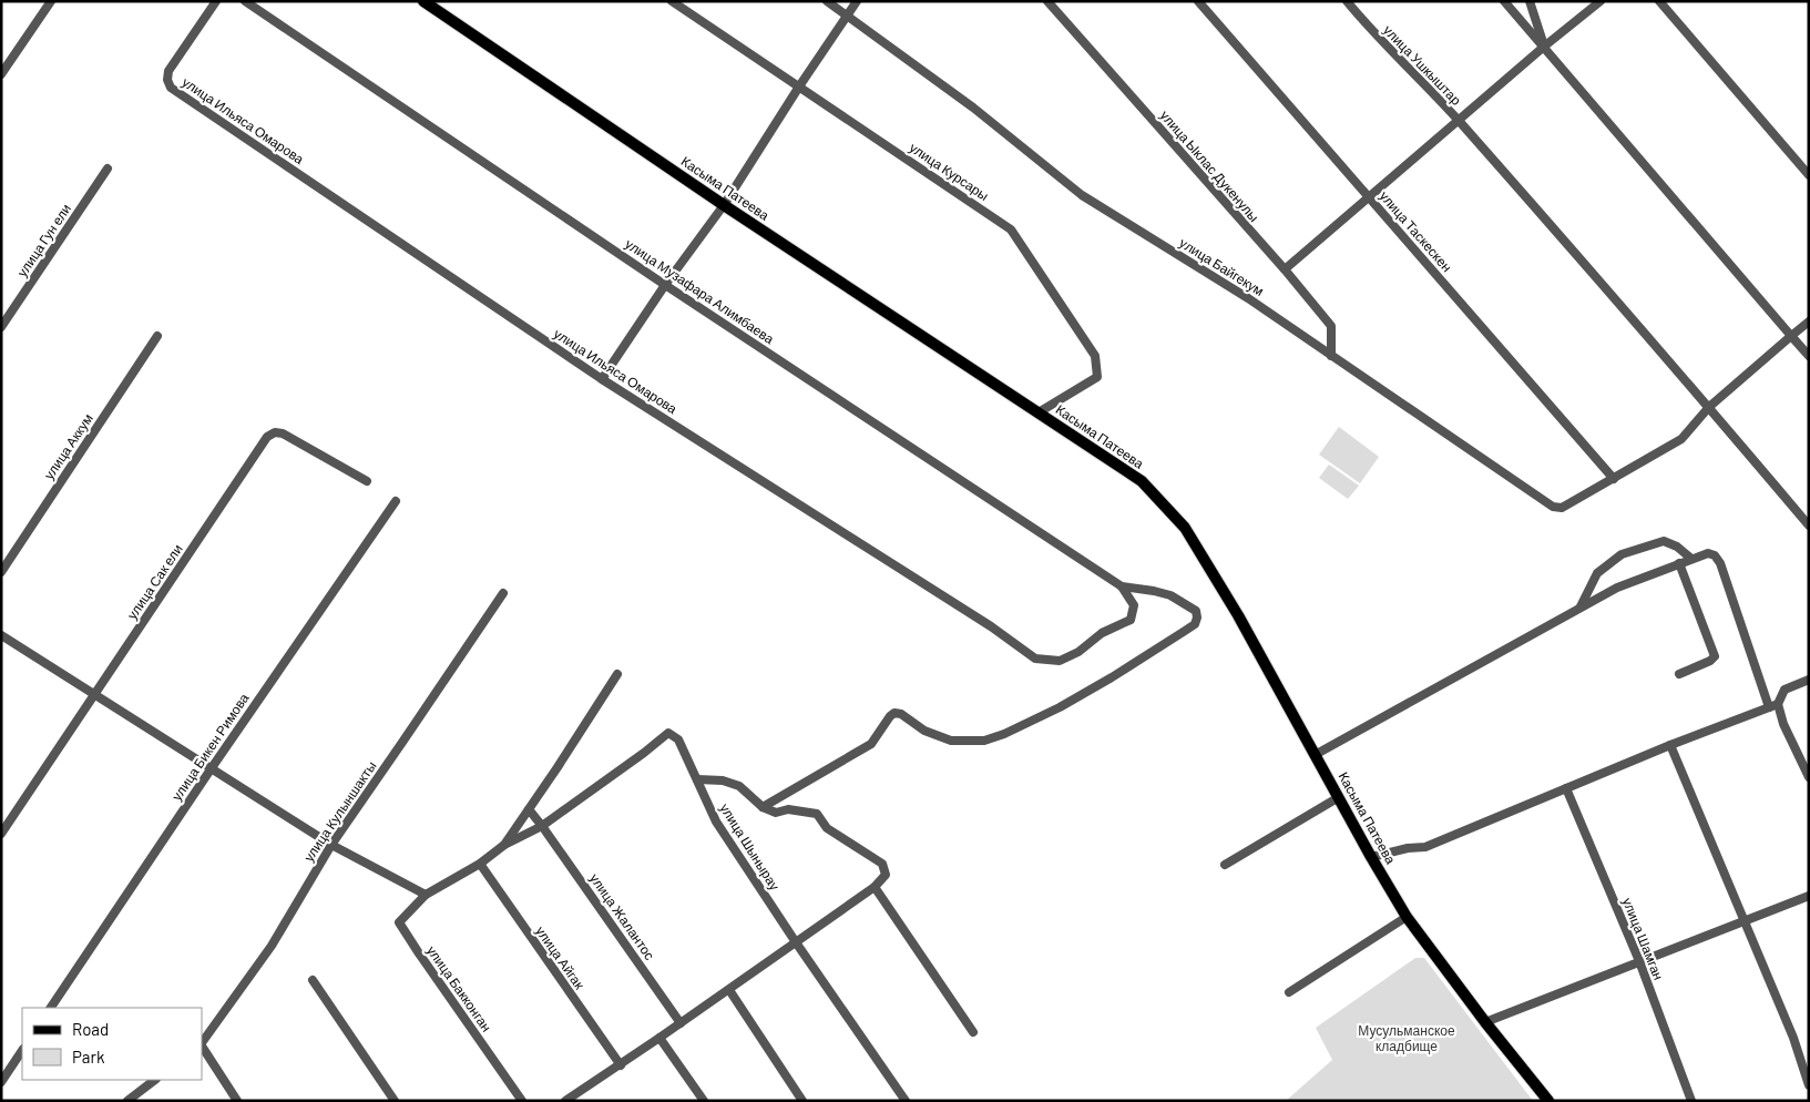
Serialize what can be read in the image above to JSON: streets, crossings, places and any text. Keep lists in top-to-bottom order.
{
  "streets": {
    "main road": ["Касыма Патеева"],
    "street": [
      "улица Ушкыштар",
      "улица Ильяса Омарова",
      "улица Ыклас Дукенулы",
      "улица Курсары",
      "улица Таскескен",
      "улица Гун ели",
      "улица Байгекум",
      "улица Музафара Алимбаева",
      "улица Аккум",
      "улица Сак ели",
      "улица Бикен Римова",
      "улица Кулыншакты",
      "улица Шынырау",
      "улица Жалантос",
      "улица Шамган",
      "улица Айгак",
      "улица Бакконган"
    ]
  },
  "crossings": [
    ["улица Ушкыштар", "улица Байгекум"],
    ["улица Ильяса Омарова", "улица Музафара Алимбаева"],
    ["улица Ыклас Дукенулы", "улица Байгекум"],
    ["улица Курсары", "Касыма Патеева"],
    ["улица Таскескен", "улица Байгекум"],
    ["улица Шынырау", "улица Жалантос"]
  ],
  "parks": ["Мусульманское кладбище"],
  "legend": ["Road", "Park"]
}
